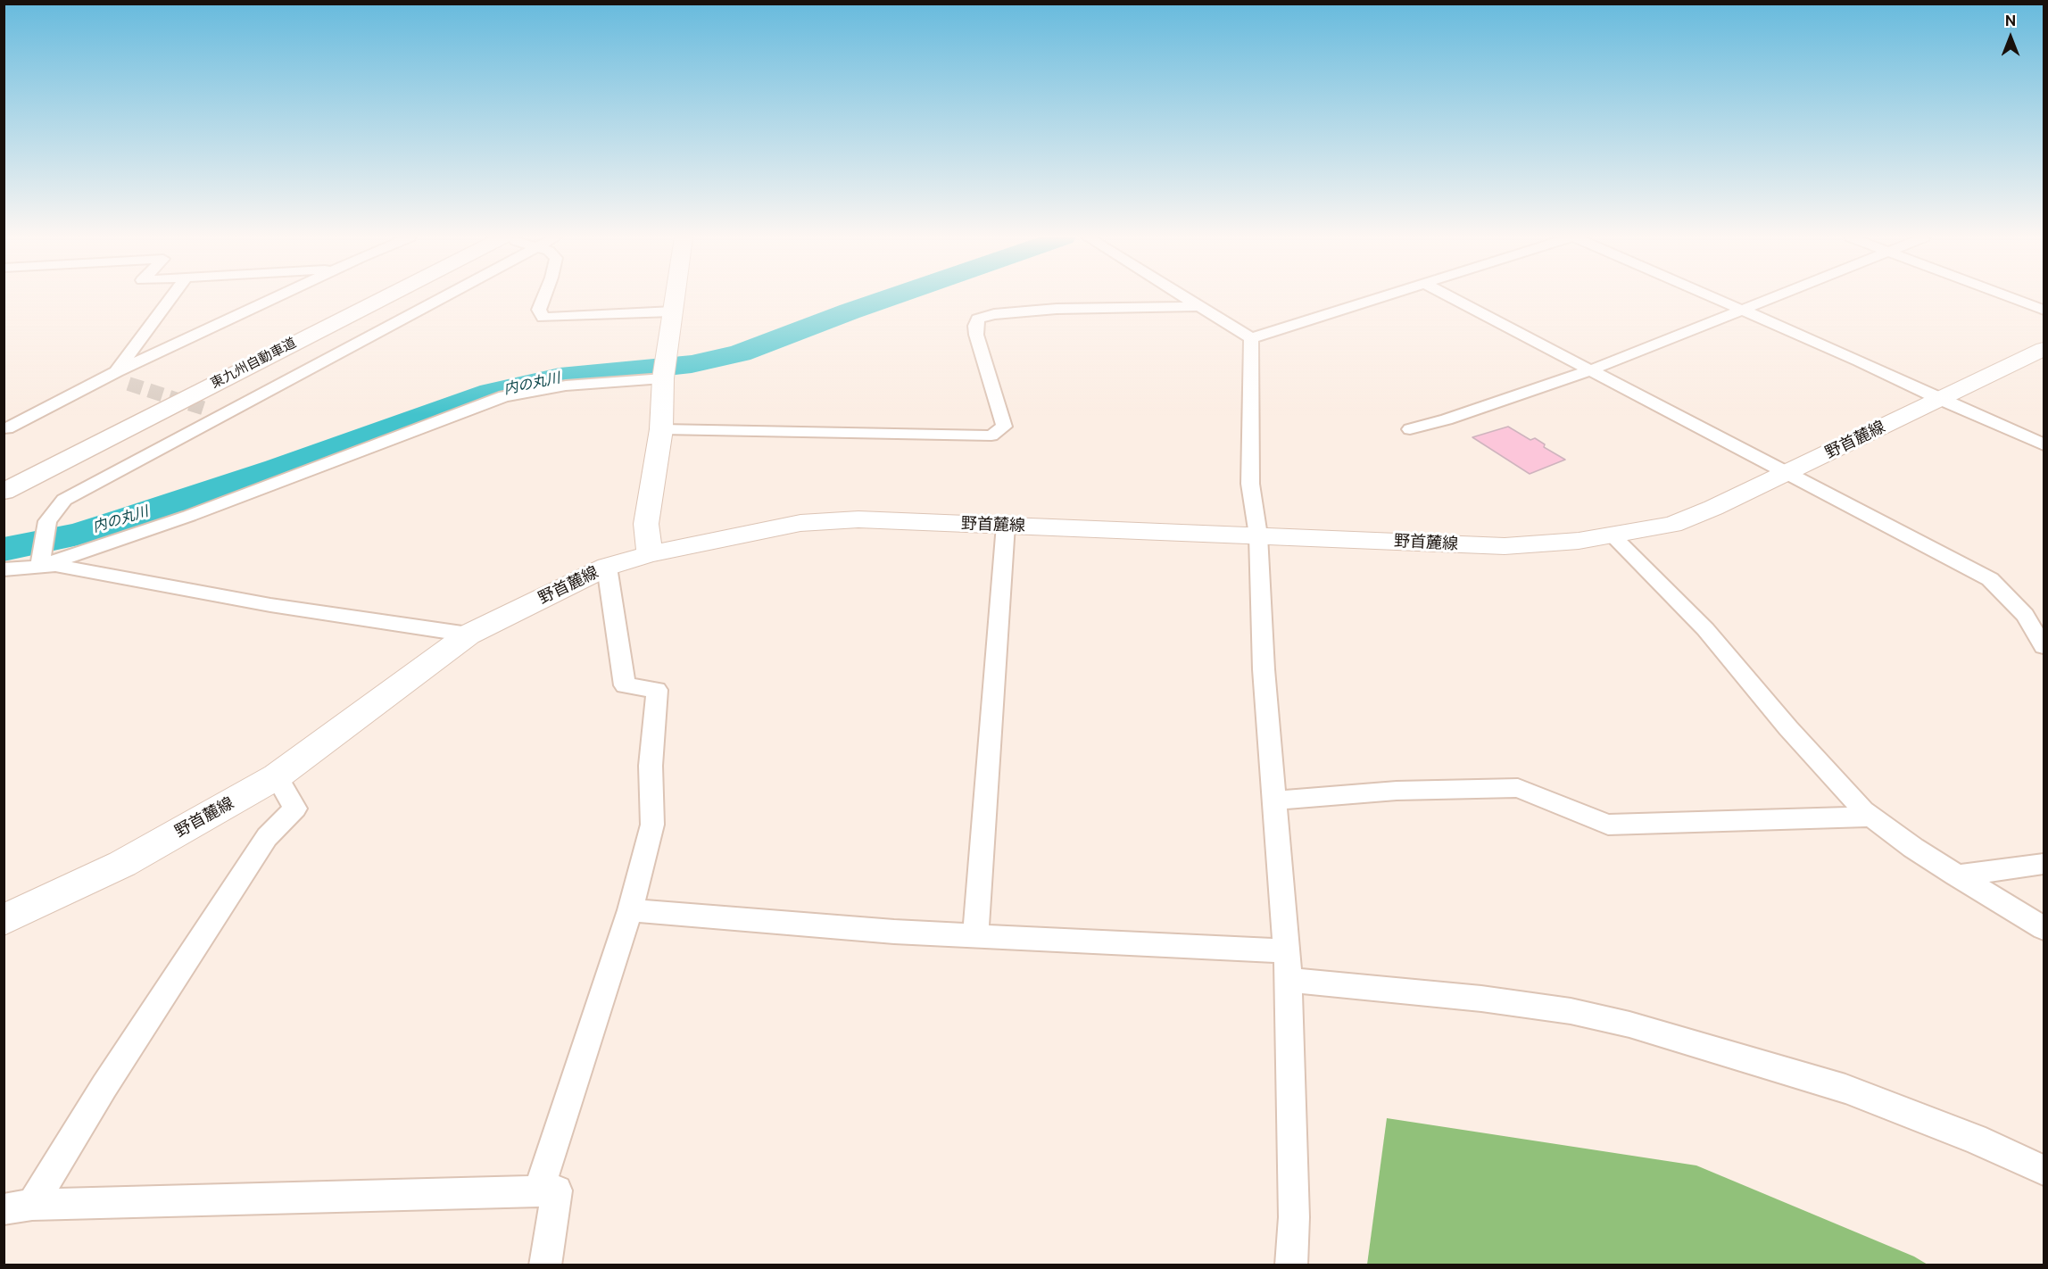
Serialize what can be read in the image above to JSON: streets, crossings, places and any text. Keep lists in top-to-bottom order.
{
  "streets": {
    "highway": ["東九州自動車道"],
    "main road": ["野首麓線"]
  },
  "water": ["内の丸川"],
  "north": "top"
}
